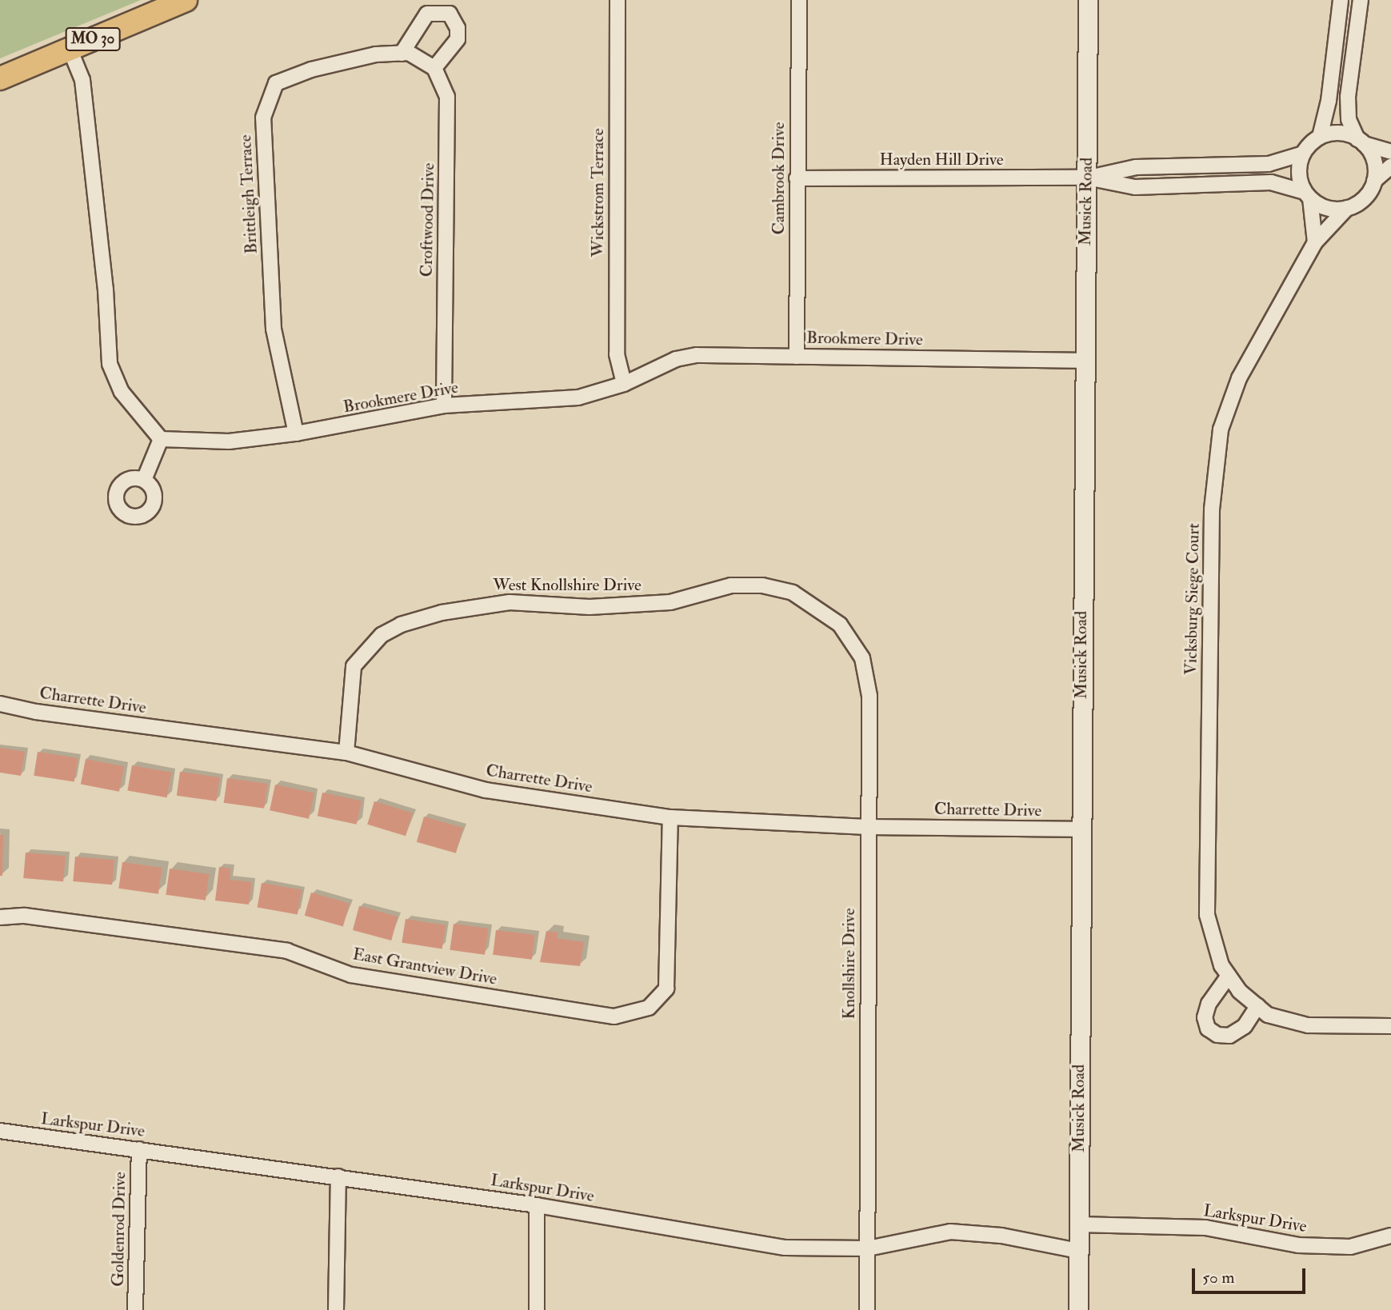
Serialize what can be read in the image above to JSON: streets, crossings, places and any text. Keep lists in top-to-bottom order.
{
  "streets": {
    "main road": ["MO 30"],
    "street": [
      "Hayden Hill Drive",
      "Cambrook Drive",
      "Wickstrom Terrace",
      "Brittleigh Terrace",
      "Musick Road",
      "Croftwood Drive",
      "Brookmere Drive",
      "West Knollshire Drive",
      "Vicksburg Siege Court",
      "Charrette Drive",
      "Knollshire Drive",
      "East Grantview Drive",
      "Larkspur Drive",
      "Goldenrod Drive"
    ]
  },
  "crossings": [
    ["Hayden Hill Drive", "Cambrook Drive"],
    ["Hayden Hill Drive", "Musick Road"],
    ["Cambrook Drive", "Brookmere Drive"],
    ["Wickstrom Terrace", "Brookmere Drive"],
    ["Brittleigh Terrace", "Brookmere Drive"],
    ["Musick Road", "Brookmere Drive"],
    ["Musick Road", "Charrette Drive"],
    ["Musick Road", "Larkspur Drive"],
    ["Croftwood Drive", "Brookmere Drive"],
    ["West Knollshire Drive", "Charrette Drive"],
    ["West Knollshire Drive", "Knollshire Drive"],
    ["Charrette Drive", "Knollshire Drive"],
    ["Charrette Drive", "East Grantview Drive"],
    ["Knollshire Drive", "Larkspur Drive"],
    ["Larkspur Drive", "Goldenrod Drive"]
  ],
  "scale_bar": "50 m"
}
